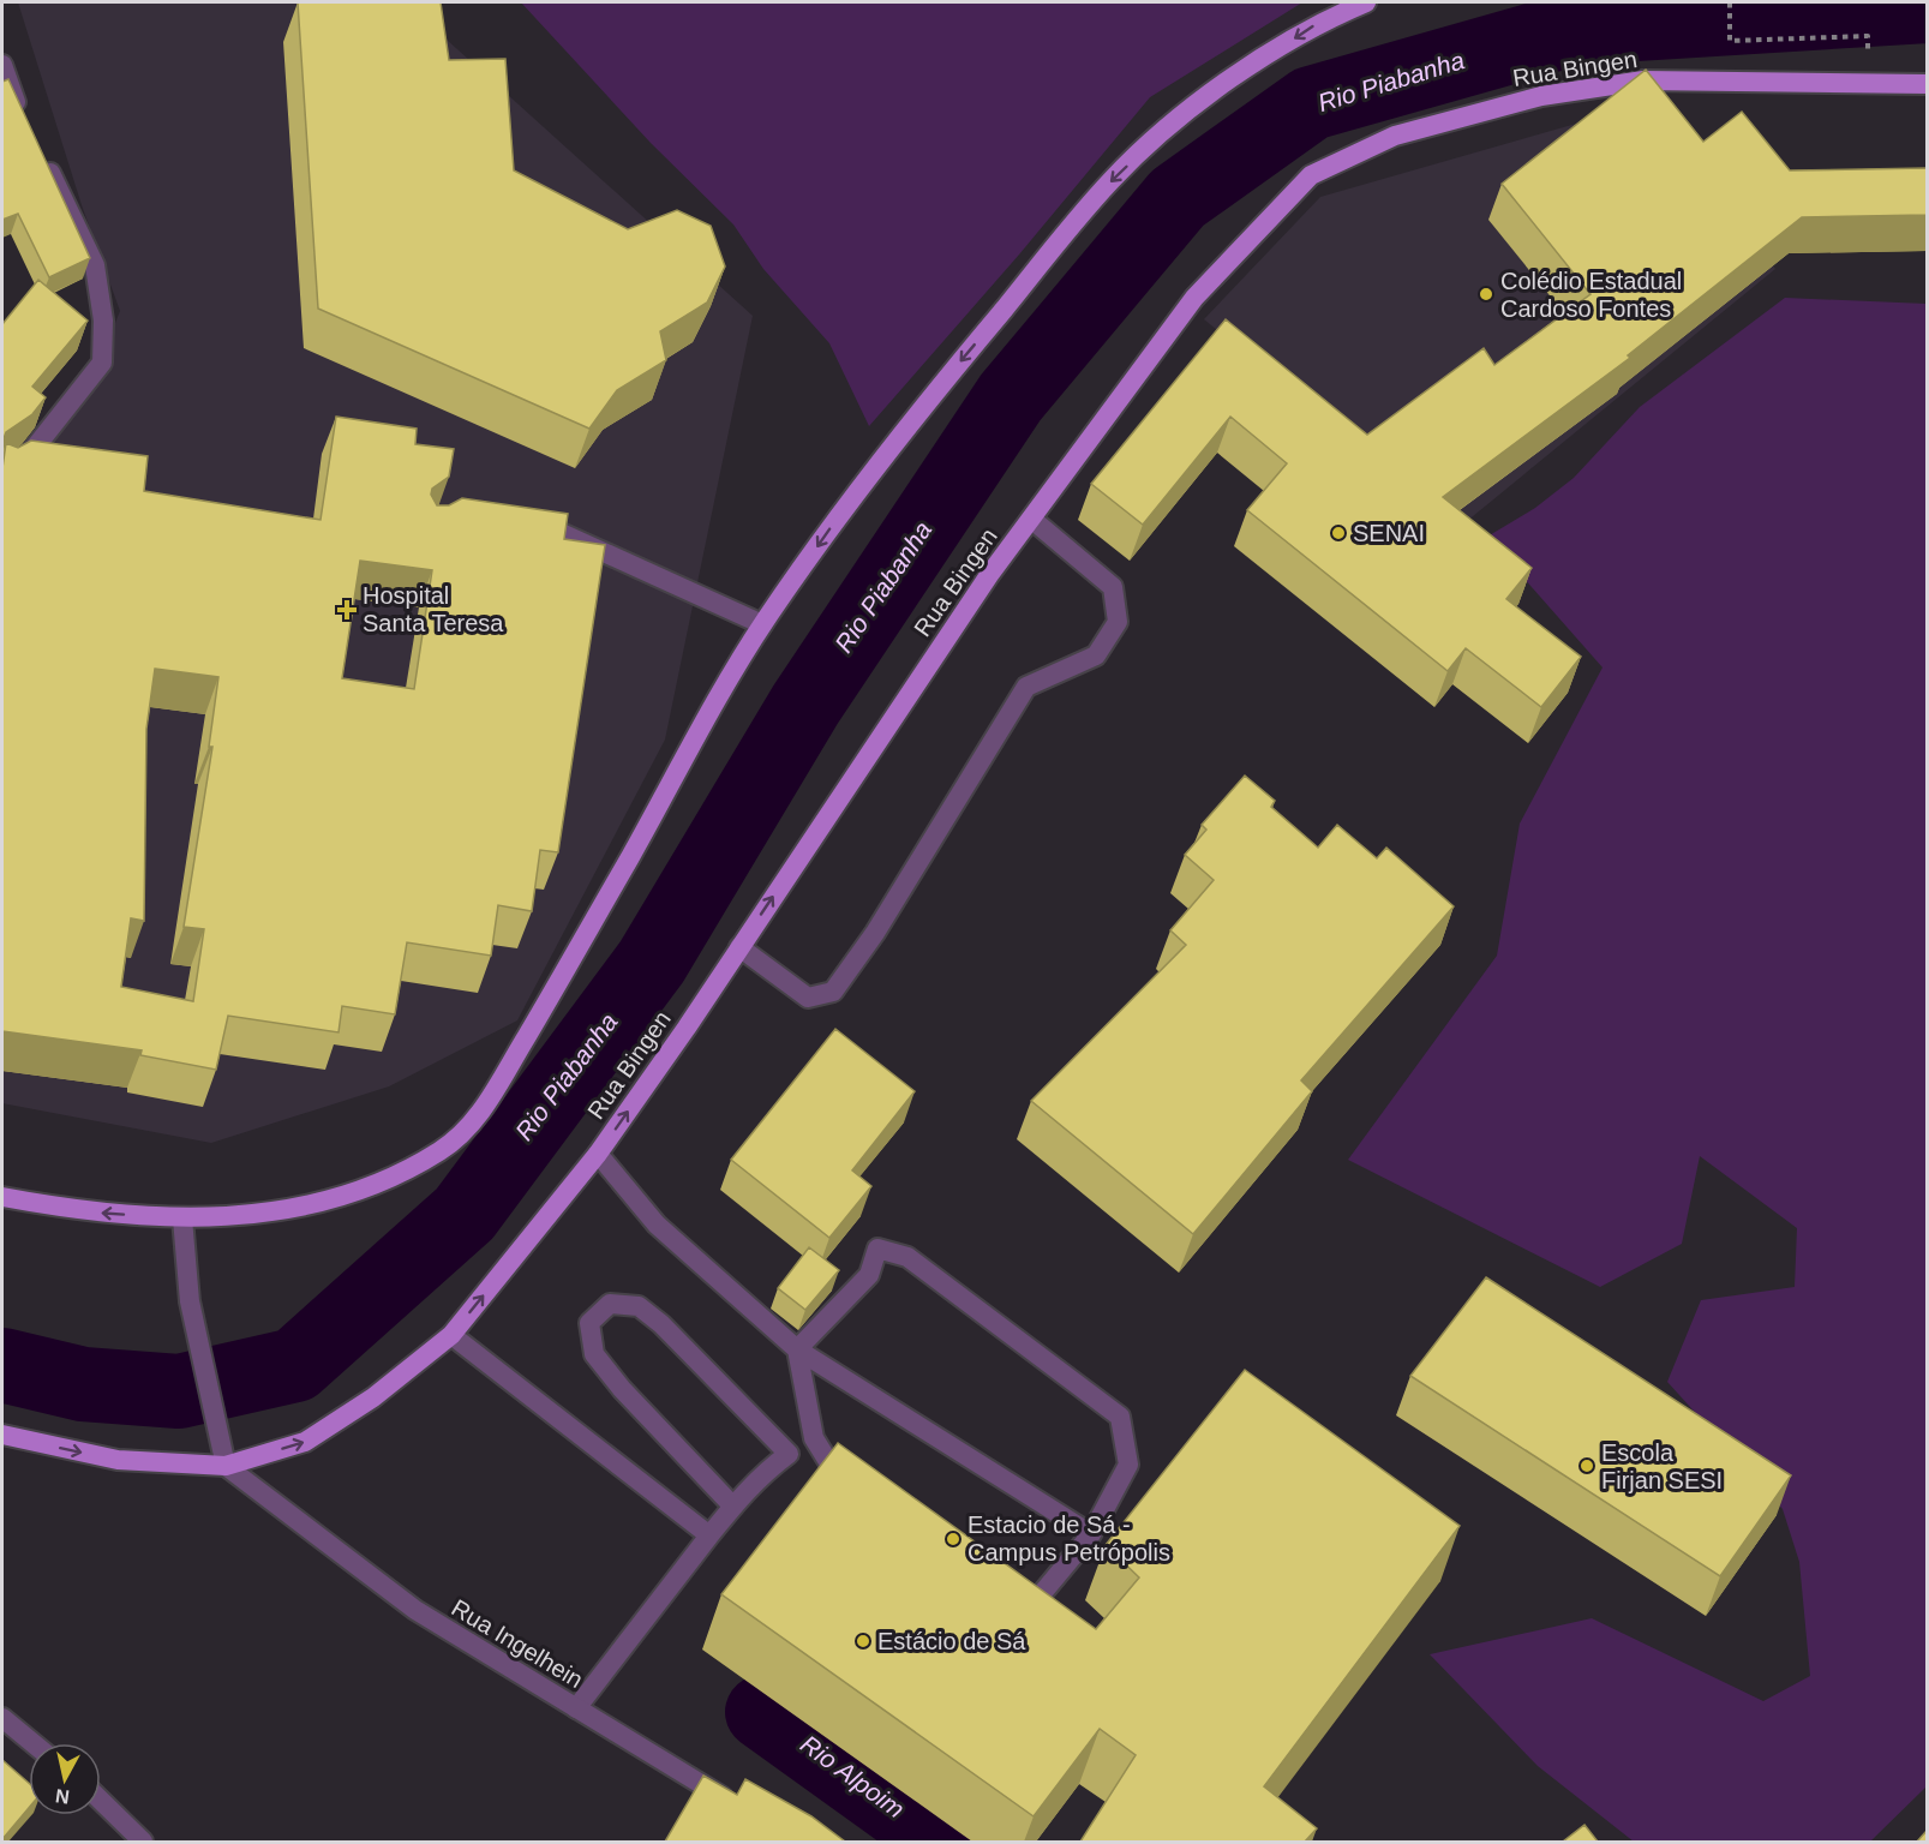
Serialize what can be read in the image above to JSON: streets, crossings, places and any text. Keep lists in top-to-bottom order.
{
  "streets": {
    "main road": ["Rua Bingen"],
    "street": ["Rua Ingelhein"]
  },
  "crossings": [
    ["Rua Bingen", "Rua Ingelhein"]
  ],
  "water": ["Rio Piabanha", "Rio Alpoim"],
  "places": {
    "other": [
      "Colédio Estadual Cardoso Fontes",
      "SENAI",
      "Escola Firjan SESI",
      "Estacio de Sá - Campus Petrópolis",
      "Estácio de Sá"
    ],
    "health": ["Hospital Santa Teresa"]
  },
  "north": "bottom"
}
